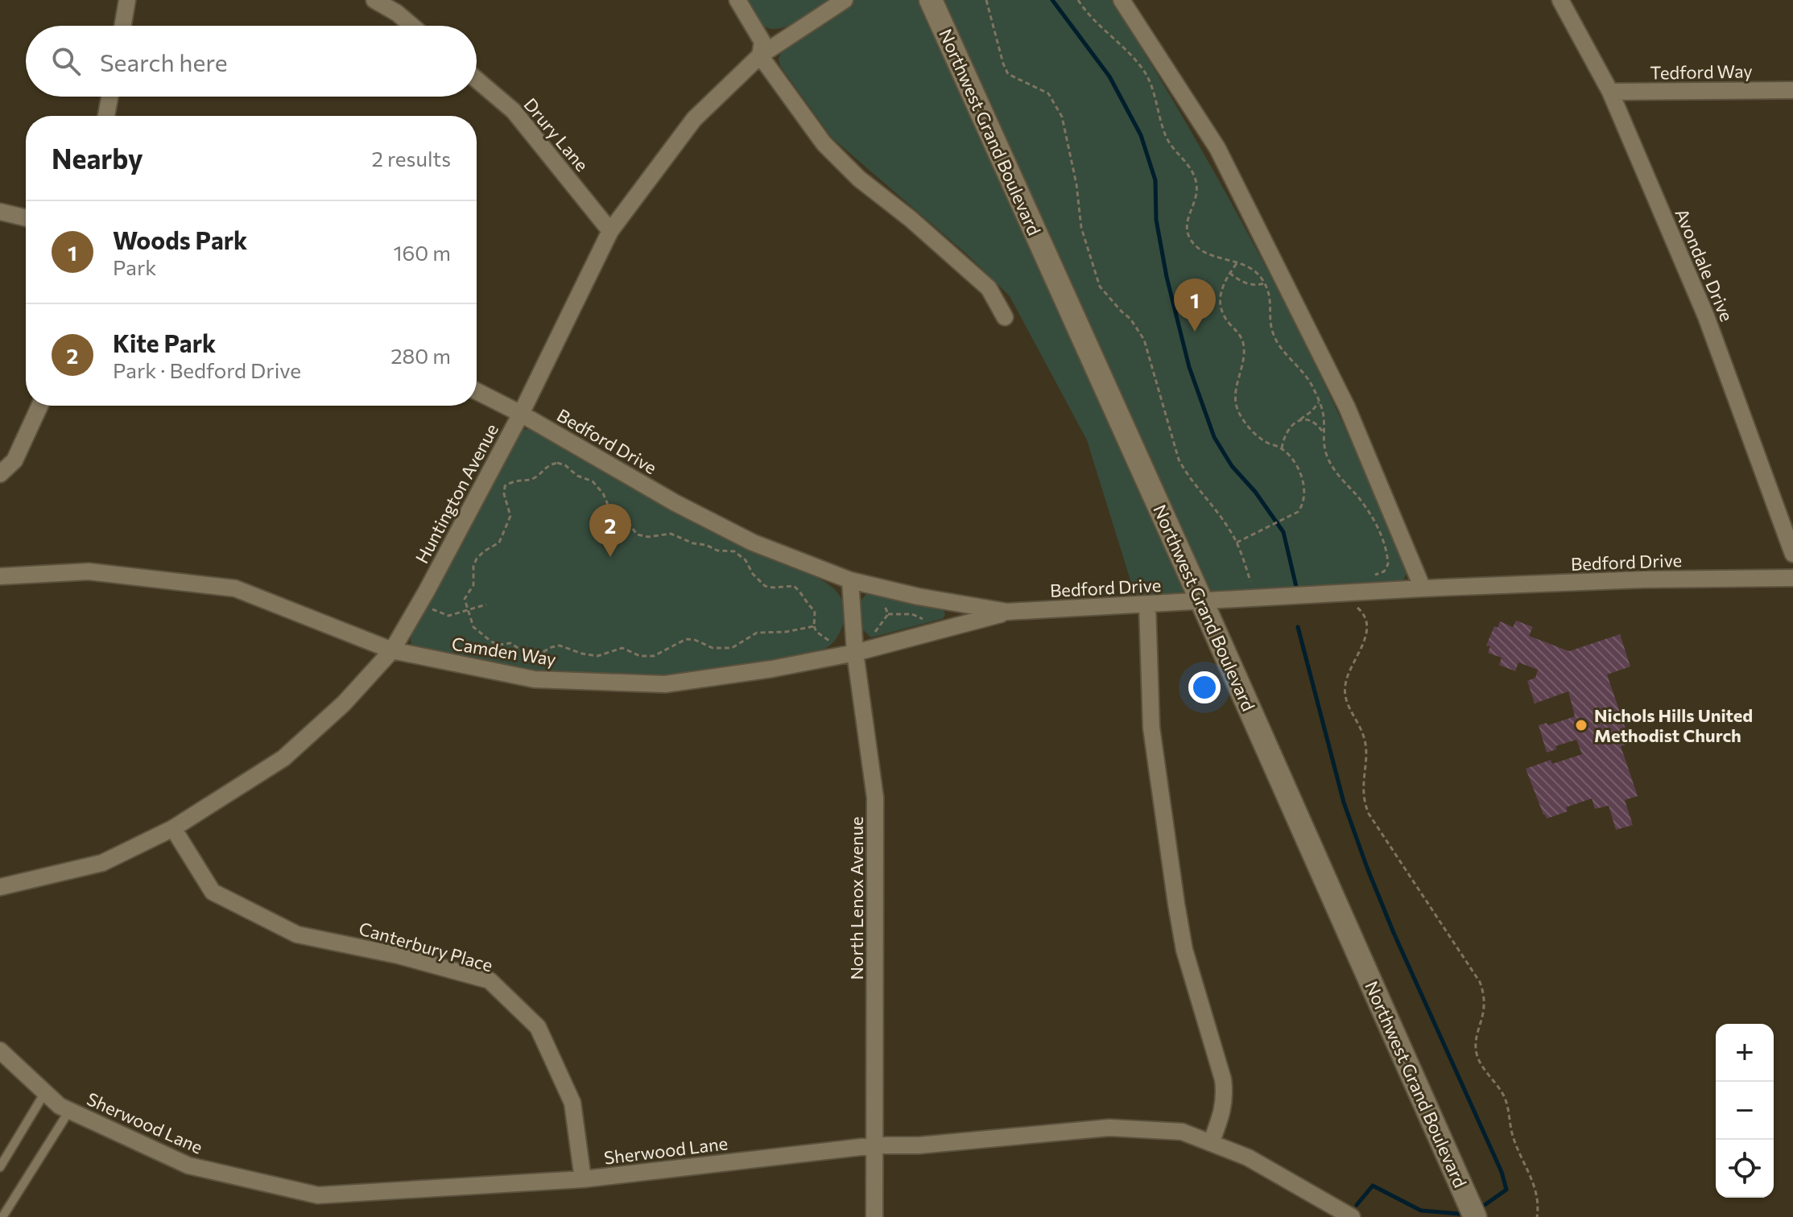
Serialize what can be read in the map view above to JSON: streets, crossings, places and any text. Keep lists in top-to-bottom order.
{
  "streets": {
    "street": [
      "Tedford Way",
      "Northwest Grand Boulevard",
      "Drury Lane",
      "Avondale Drive",
      "Bedford Drive",
      "Huntington Avenue",
      "Camden Way",
      "North Lenox Avenue",
      "Canterbury Place",
      "Sherwood Lane"
    ]
  },
  "crossings": [
    ["Tedford Way", "Avondale Drive"],
    ["Northwest Grand Boulevard", "Bedford Drive"],
    ["Drury Lane", "Huntington Avenue"],
    ["Bedford Drive", "Huntington Avenue"],
    ["Bedford Drive", "Camden Way"],
    ["Bedford Drive", "North Lenox Avenue"],
    ["Huntington Avenue", "Camden Way"],
    ["Huntington Avenue", "Canterbury Place"],
    ["Camden Way", "North Lenox Avenue"],
    ["North Lenox Avenue", "Sherwood Lane"],
    ["Canterbury Place", "Sherwood Lane"]
  ],
  "places": ["Nichols Hills United Methodist Church"],
  "page": {
    "search": "Search here",
    "heading": ["Nearby", "2 results"],
    "list": [
      {
        "mark": "1",
        "name": "Woods Park",
        "note": "Park",
        "value": "160 m"
      },
      {
        "mark": "2",
        "name": "Kite Park",
        "note": "Park · Bedford Drive",
        "value": "280 m"
      }
    ],
    "pins": ["1", "2"],
    "map_buttons": ["+", "−"]
  }
}
